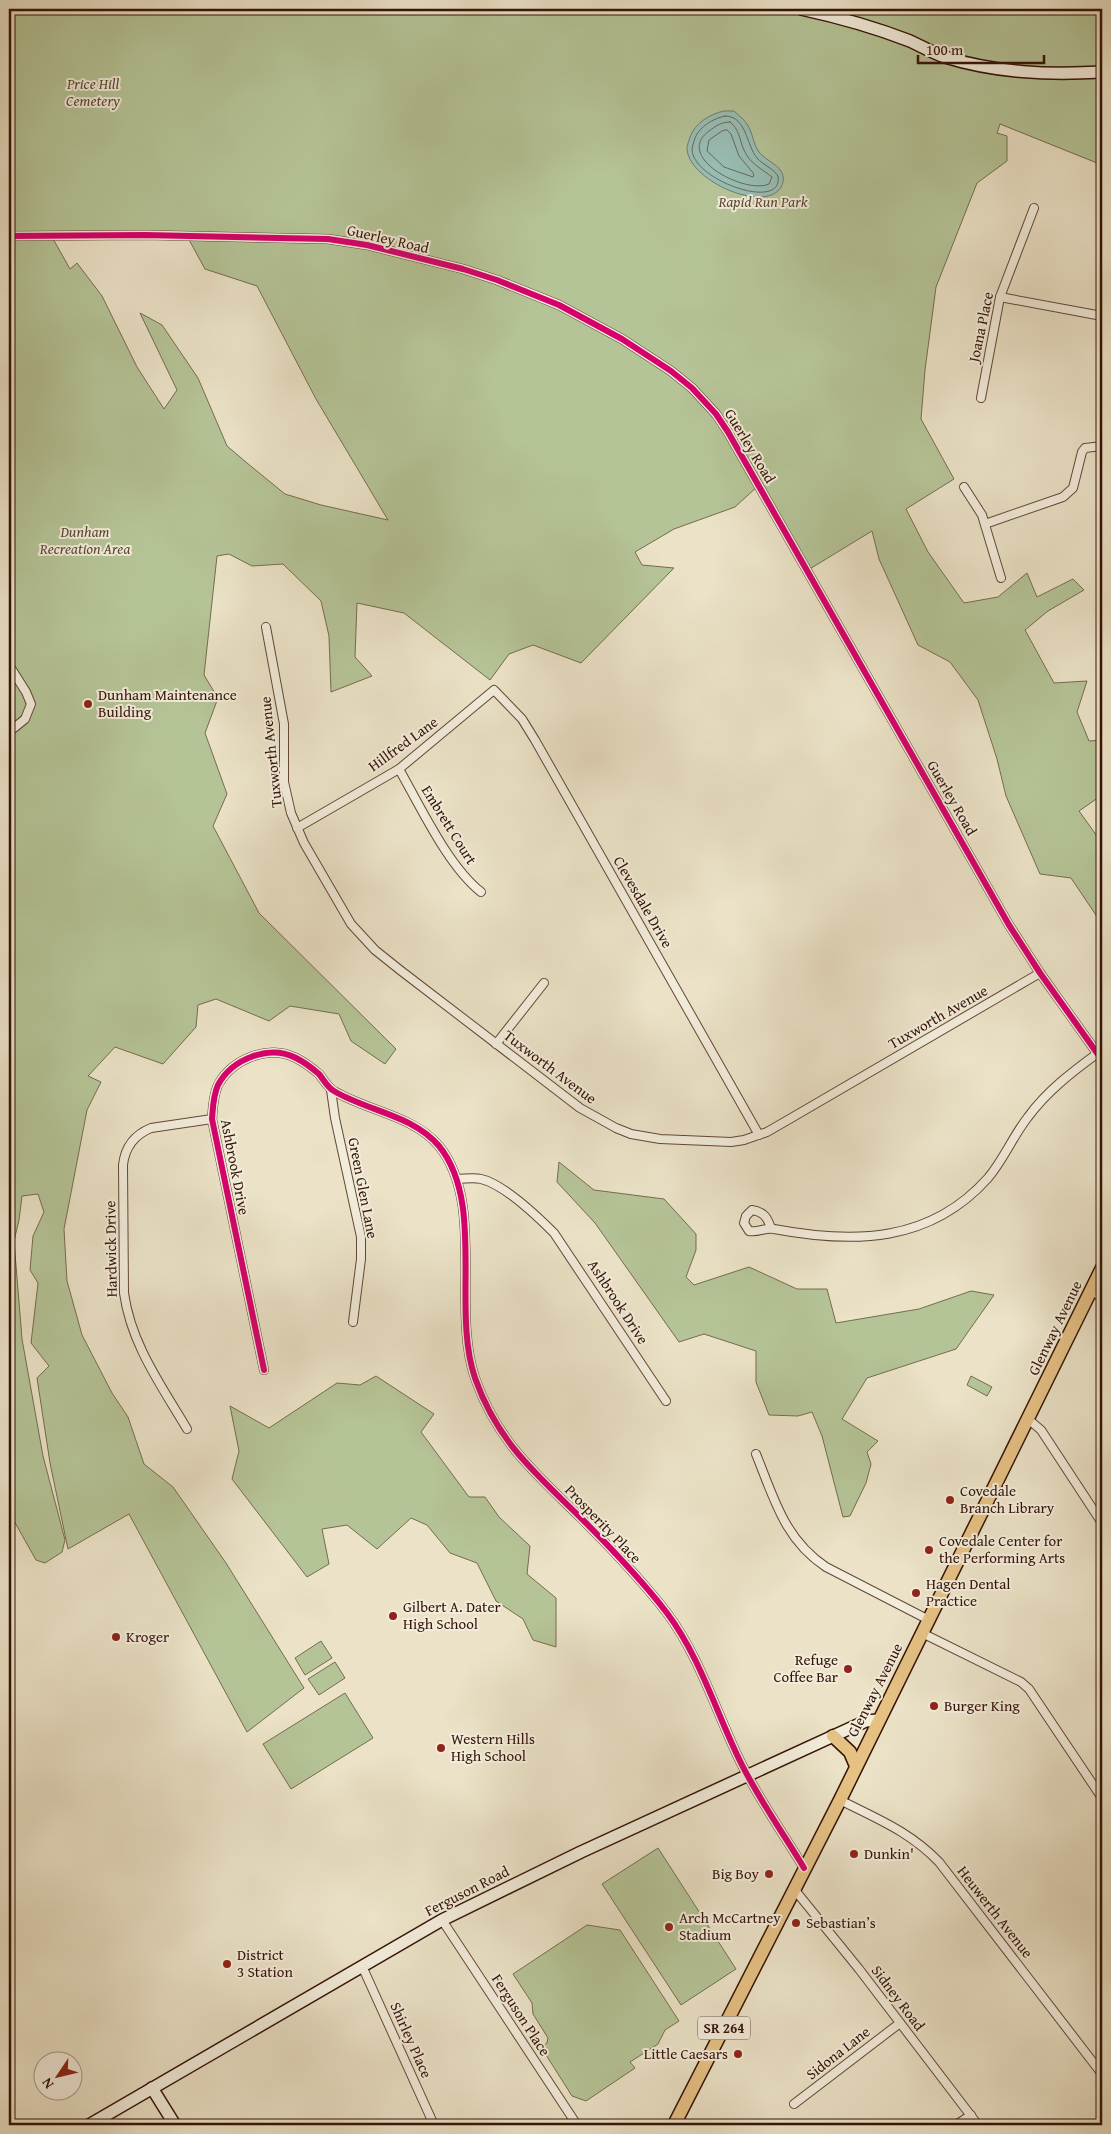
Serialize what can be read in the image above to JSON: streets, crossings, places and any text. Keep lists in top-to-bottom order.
{
  "streets": {
    "main road": ["Glenway Avenue", "SR 264"],
    "street": [
      "Guerley Road",
      "Joana Place",
      "Hillfred Lane",
      "Tuxworth Avenue",
      "Embrett Court",
      "Clevesdale Drive",
      "Ashbrook Drive",
      "Green Glen Lane",
      "Hardwick Drive",
      "Prosperity Place",
      "Ferguson Road",
      "Heuwerth Avenue",
      "Sidney Road",
      "Ferguson Place",
      "Shirley Place",
      "Sidona Lane"
    ]
  },
  "crossings": [
    ["Guerley Road", "Tuxworth Avenue"],
    ["Hillfred Lane", "Tuxworth Avenue"],
    ["Hillfred Lane", "Embrett Court"],
    ["Hillfred Lane", "Clevesdale Drive"],
    ["Tuxworth Avenue", "Clevesdale Drive"],
    ["Ashbrook Drive", "Green Glen Lane"],
    ["Ashbrook Drive", "Hardwick Drive"],
    ["Ashbrook Drive", "Prosperity Place"],
    ["Glenway Avenue", "Prosperity Place"],
    ["Glenway Avenue", "Ferguson Road"],
    ["Glenway Avenue", "Heuwerth Avenue"],
    ["Glenway Avenue", "Sidney Road"],
    ["Prosperity Place", "Ferguson Road"],
    ["Ferguson Road", "Ferguson Place"],
    ["Ferguson Road", "Shirley Place"],
    ["Sidney Road", "Sidona Lane"]
  ],
  "parks": ["Price Hill Cemetery", "Rapid Run Park", "Dunham Recreation Area"],
  "places": [
    "Dunham Maintenance Building",
    "Covedale Branch Library",
    "Covedale Center for the Performing Arts",
    "Hagen Dental Practice",
    "Gilbert A. Dater High School",
    "Kroger",
    "Refuge Coffee Bar",
    "Burger King",
    "Western Hills High School",
    "Dunkin'",
    "Big Boy",
    "Sebastian’s",
    "Arch McCartney Stadium",
    "District 3 Station",
    "Little Caesars"
  ],
  "scale_bar": "100 m",
  "north": "bottom left"
}
